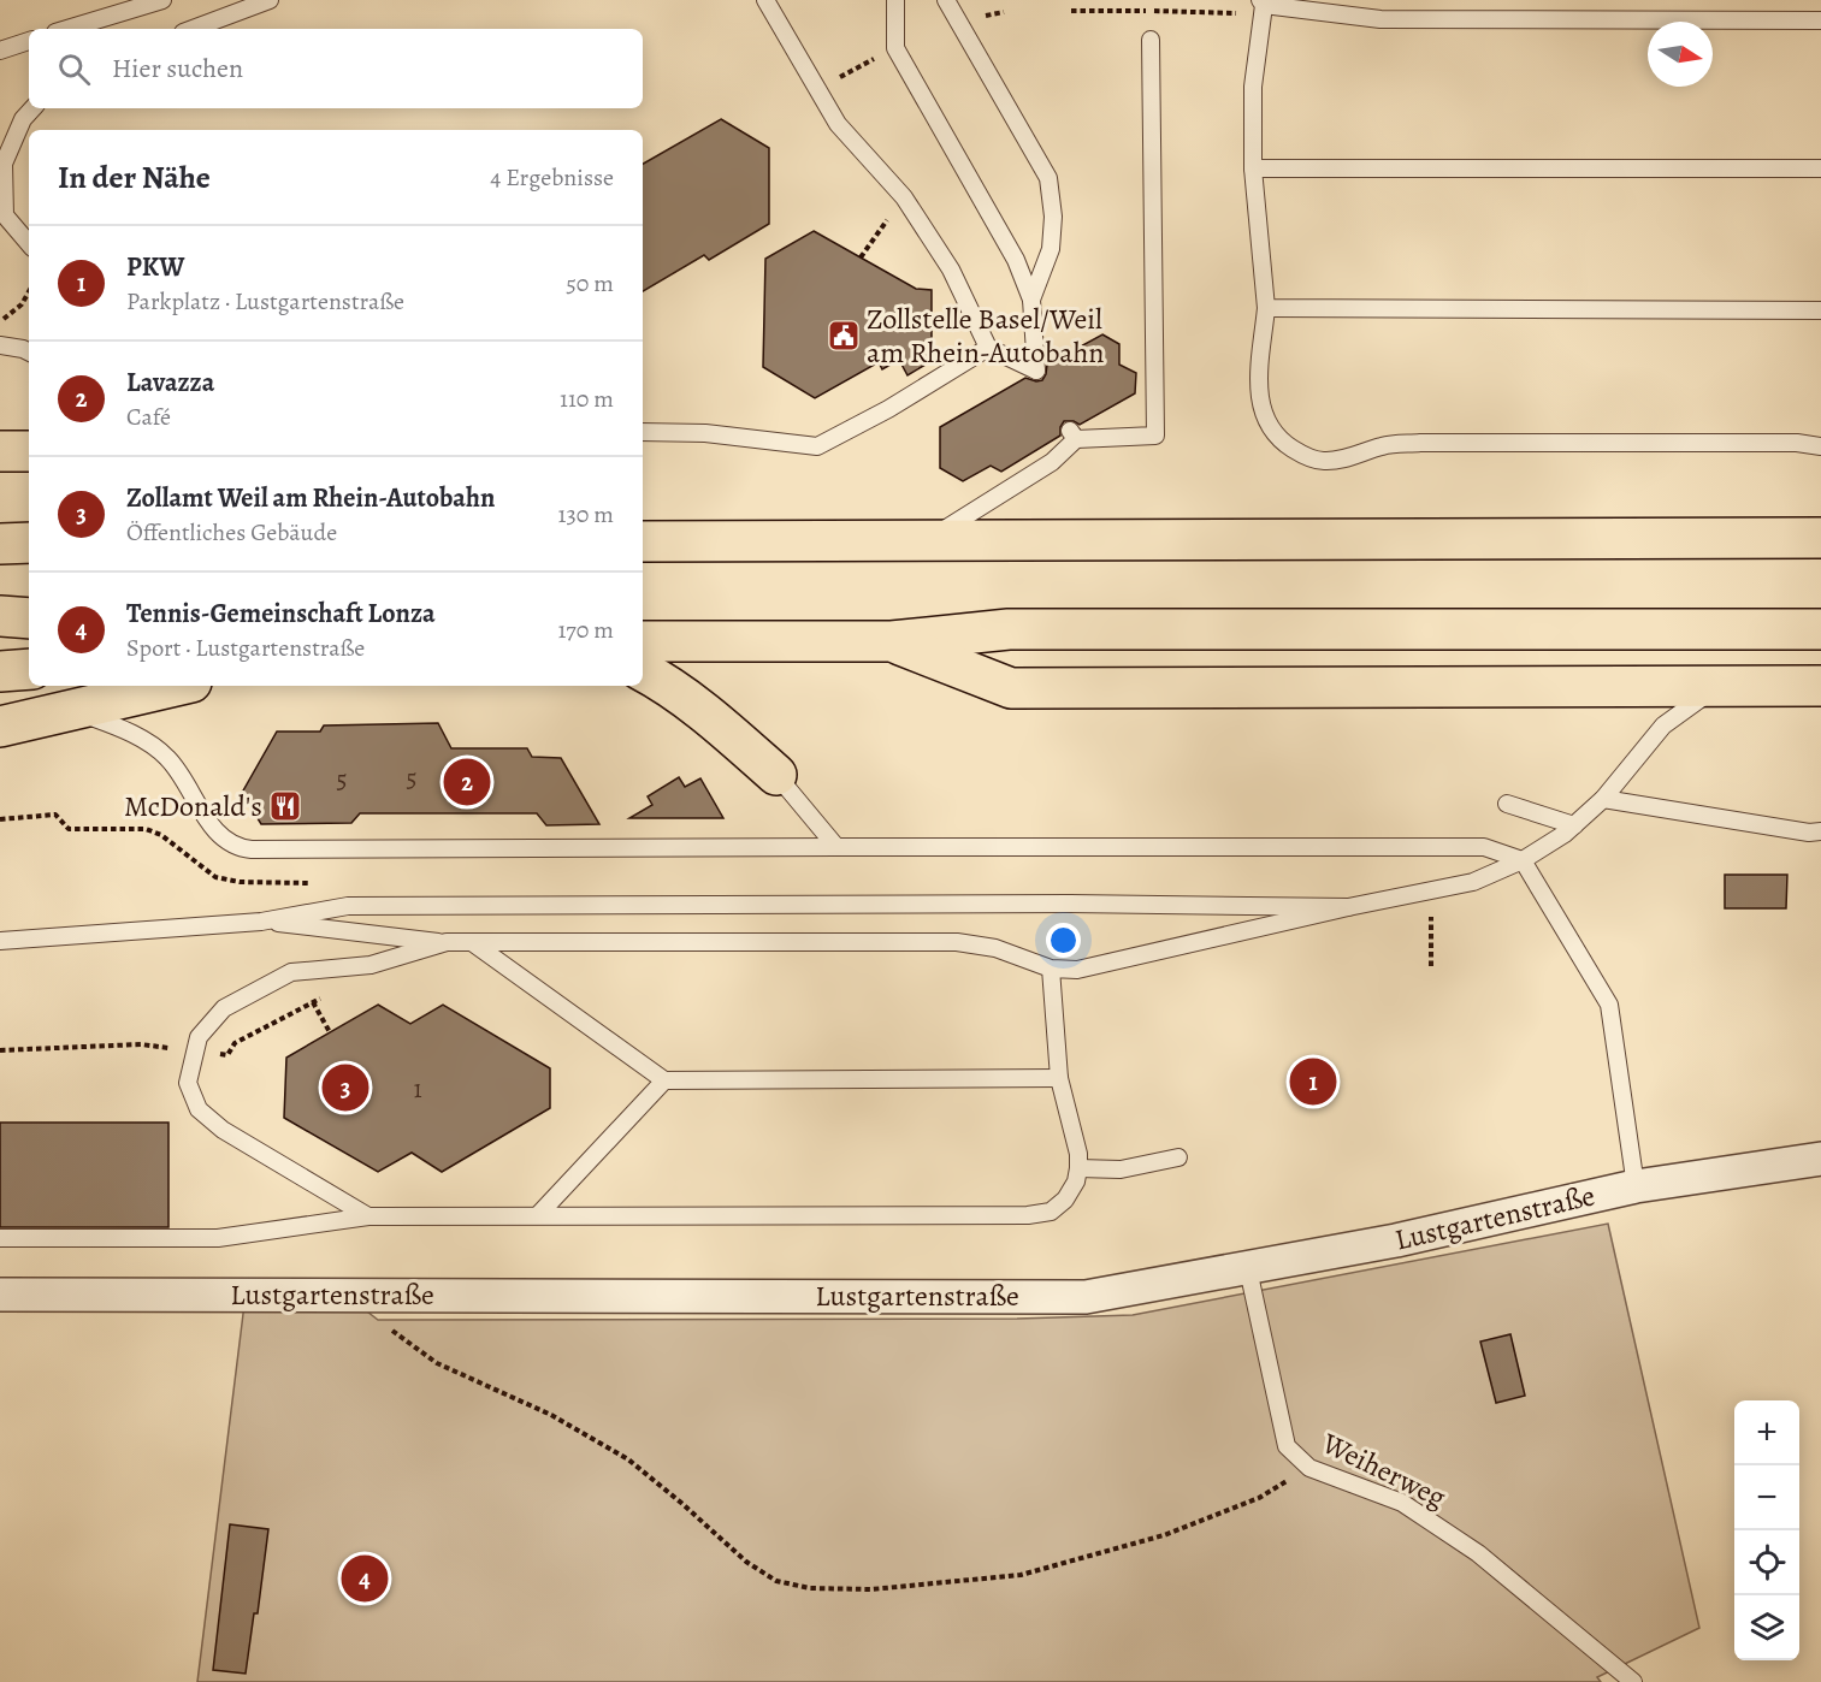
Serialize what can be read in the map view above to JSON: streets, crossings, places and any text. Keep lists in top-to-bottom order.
{
  "streets": {
    "street": ["Lustgartenstraße"],
    "lane": ["Weiherweg"]
  },
  "crossings": [
    ["Lustgartenstraße", "Weiherweg"]
  ],
  "places": {
    "public building": ["Zollstelle Basel/Weil am Rhein-Autobahn"],
    "restaurant": ["McDonald's"]
  },
  "house_numbers": ["5", "5", "1"],
  "north": "right",
  "page": {
    "search": "Hier suchen",
    "heading": ["In der Nähe", "4 Ergebnisse"],
    "list": [
      {
        "mark": "1",
        "name": "PKW",
        "note": "Parkplatz · Lustgartenstraße",
        "value": "50 m"
      },
      {
        "mark": "2",
        "name": "Lavazza",
        "note": "Café",
        "value": "110 m"
      },
      {
        "mark": "3",
        "name": "Zollamt Weil am Rhein-Autobahn",
        "note": "Öffentliches Gebäude",
        "value": "130 m"
      },
      {
        "mark": "4",
        "name": "Tennis-Gemeinschaft Lonza",
        "note": "Sport · Lustgartenstraße",
        "value": "170 m"
      }
    ],
    "pins": [
      "2",
      "1",
      "3",
      "4"
    ],
    "map_buttons": ["+", "−"]
  }
}
